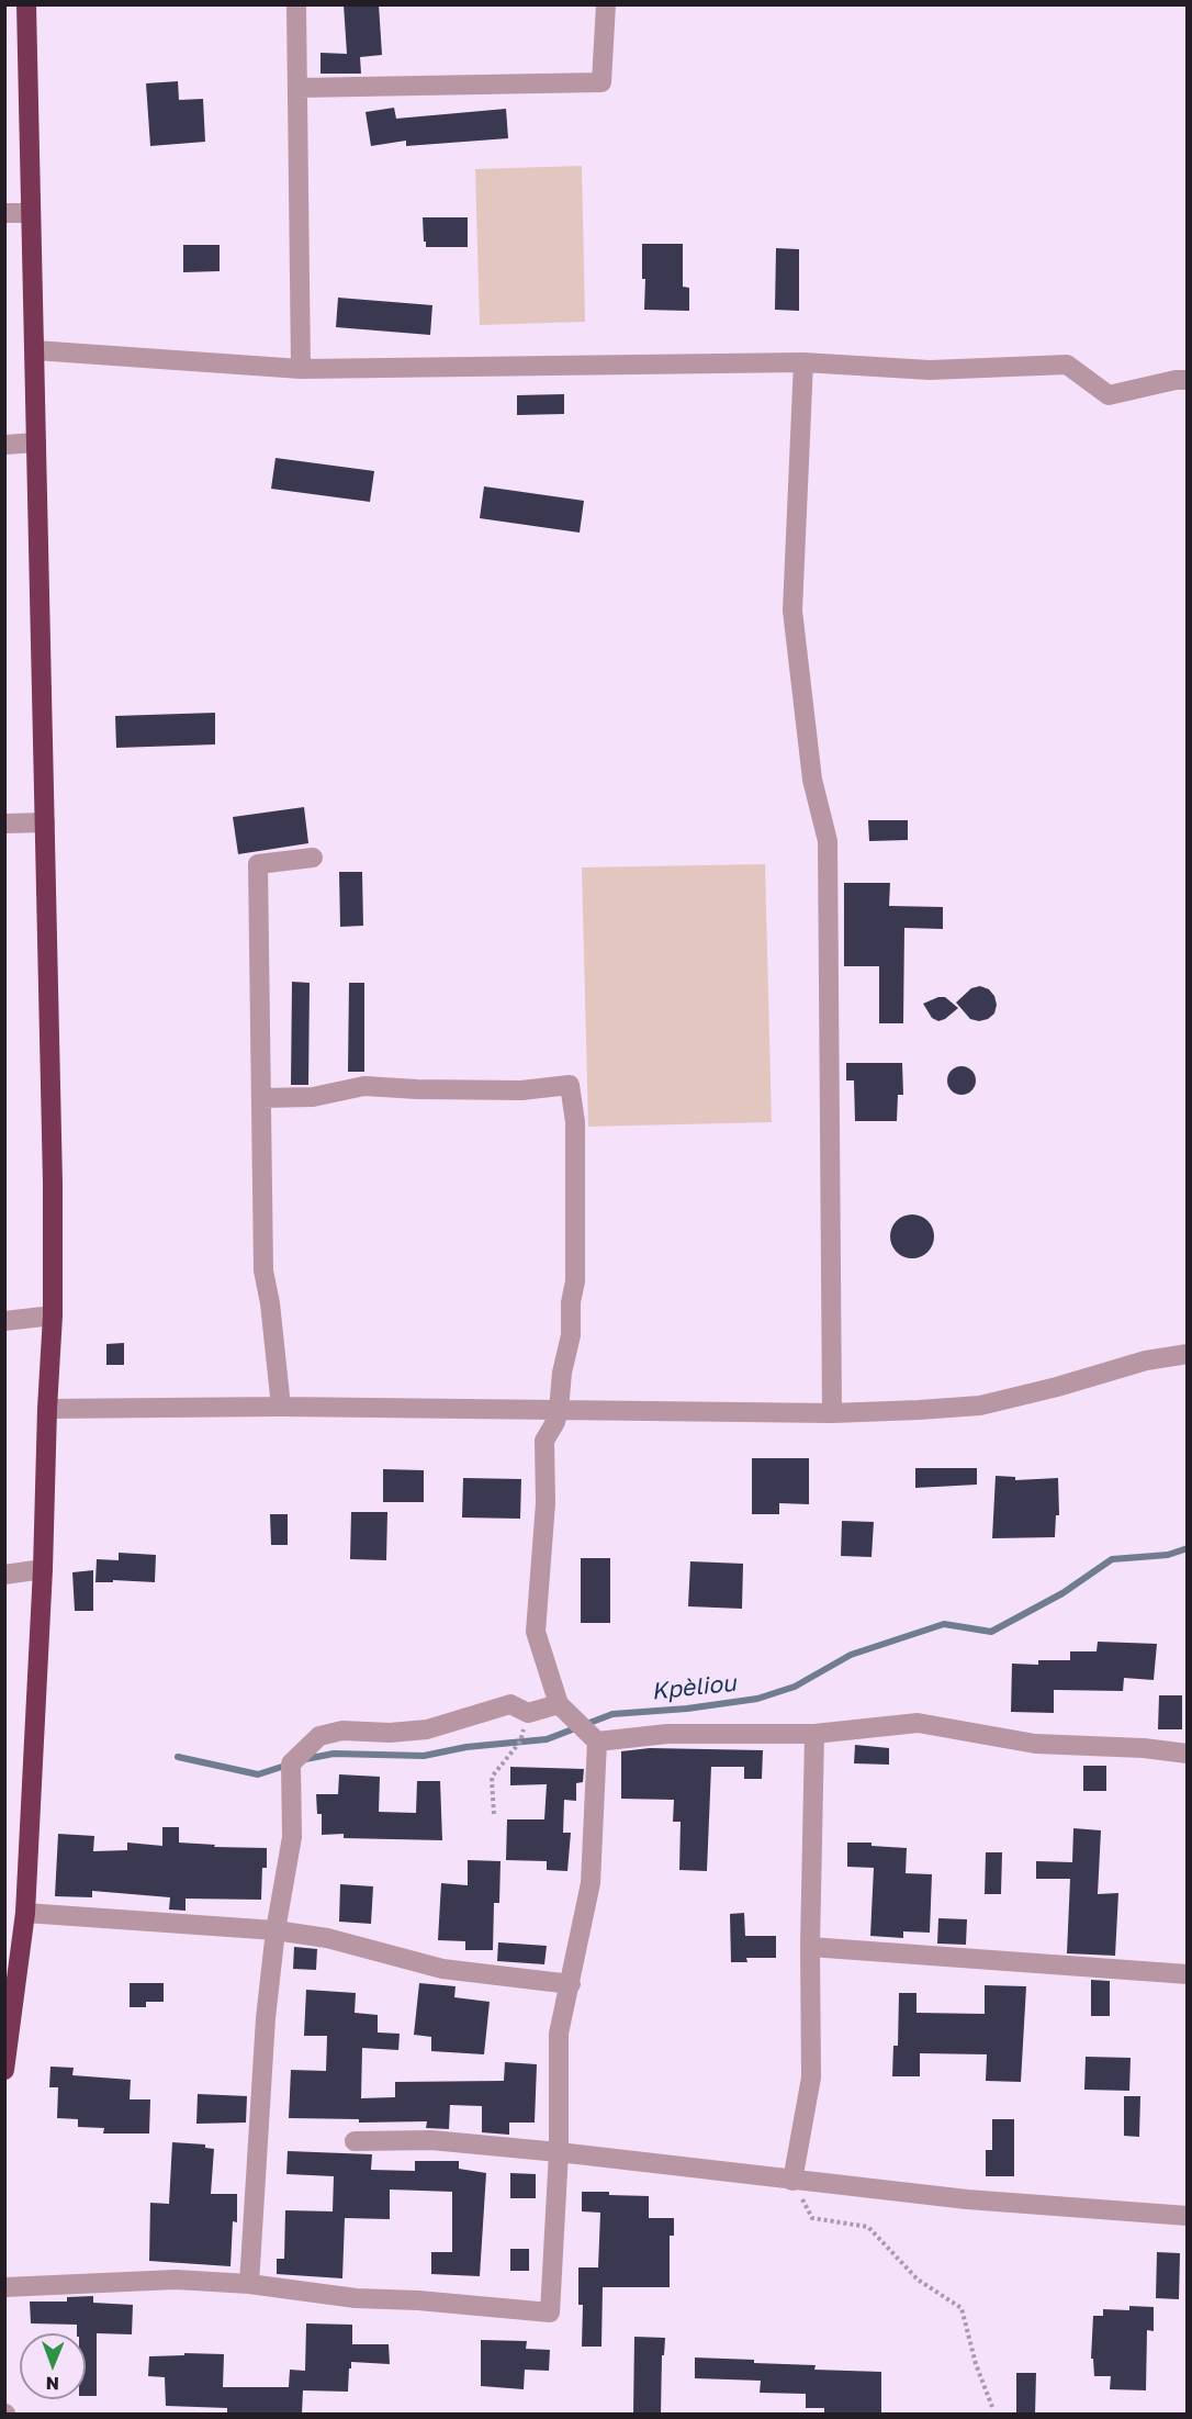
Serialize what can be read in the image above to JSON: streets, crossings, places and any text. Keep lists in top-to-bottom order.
{
  "water": ["Kpèliou"],
  "north": "bottom"
}
